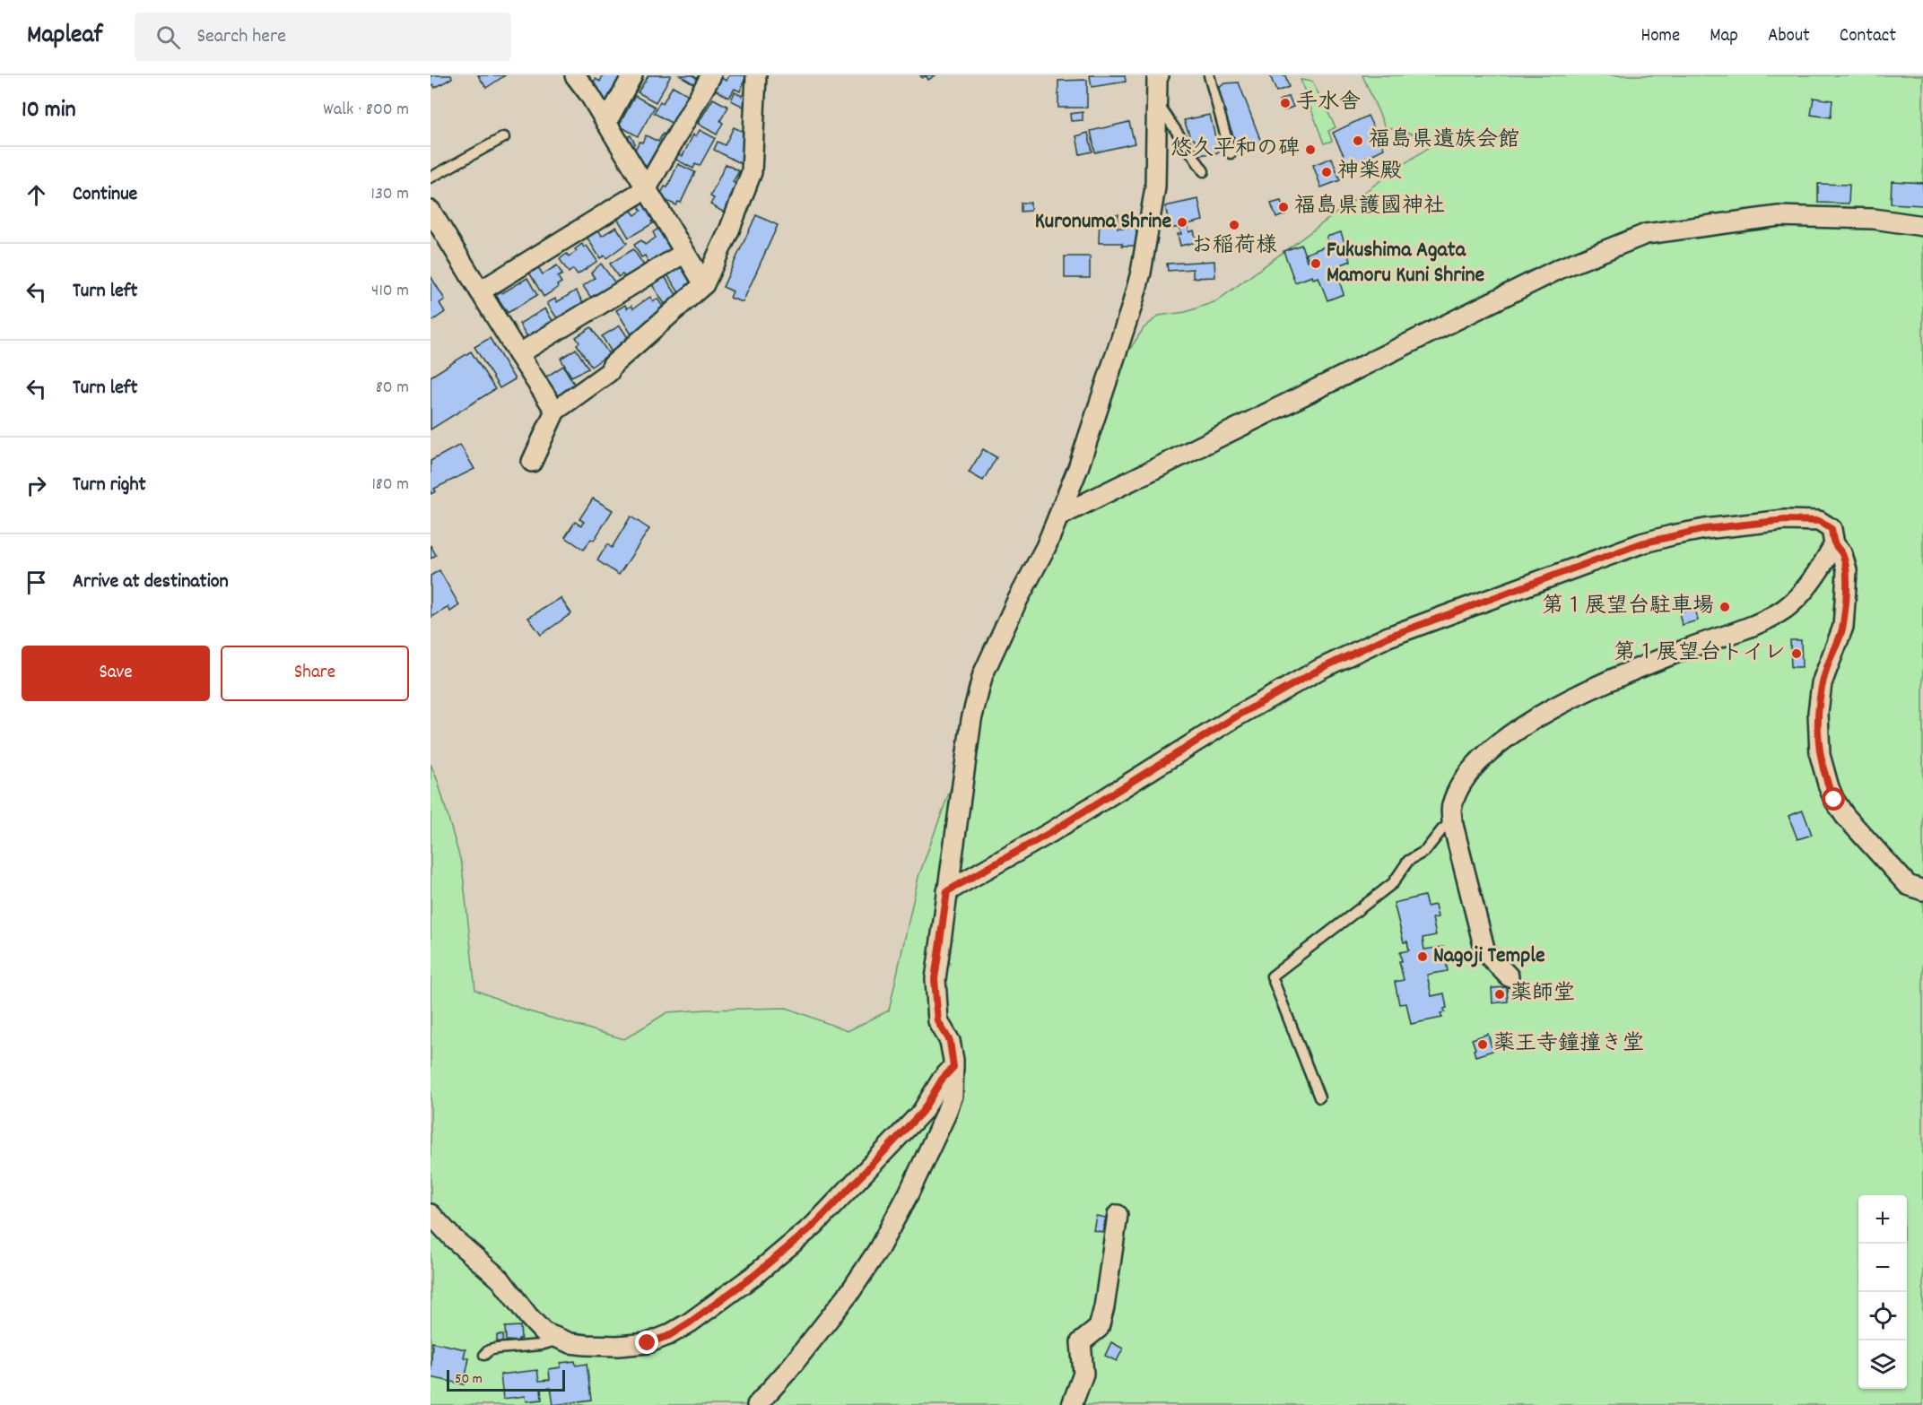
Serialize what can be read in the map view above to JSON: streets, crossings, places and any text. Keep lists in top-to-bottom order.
{
  "places": [
    "手水舎",
    "福島県遺族会館",
    "悠久平和の碑",
    "神楽殿",
    "福島県護國神社",
    "Kuronuma Shrine",
    "お稲荷様",
    "Fukushima Agata Mamoru Kuni Shrine",
    "第１展望台駐車場",
    "第１展望台トイレ",
    "Nagoji Temple",
    "薬師堂",
    "薬王寺鐘撞き堂"
  ],
  "scale_bar": "50 m",
  "page": {
    "header": "Mapleaf",
    "search": "Search here",
    "nav": [
      "Home",
      "Map",
      "About",
      "Contact"
    ],
    "heading": ["10 min", "Walk · 800 m"],
    "list": [
      ["Continue", "130 m"],
      ["Turn left", "410 m"],
      ["Turn left", "80 m"],
      ["Turn right", "180 m"],
      "Arrive at destination"
    ],
    "buttons": ["Save", "Share"],
    "map_buttons": ["+", "−"],
    "scale": "50 m"
  }
}
